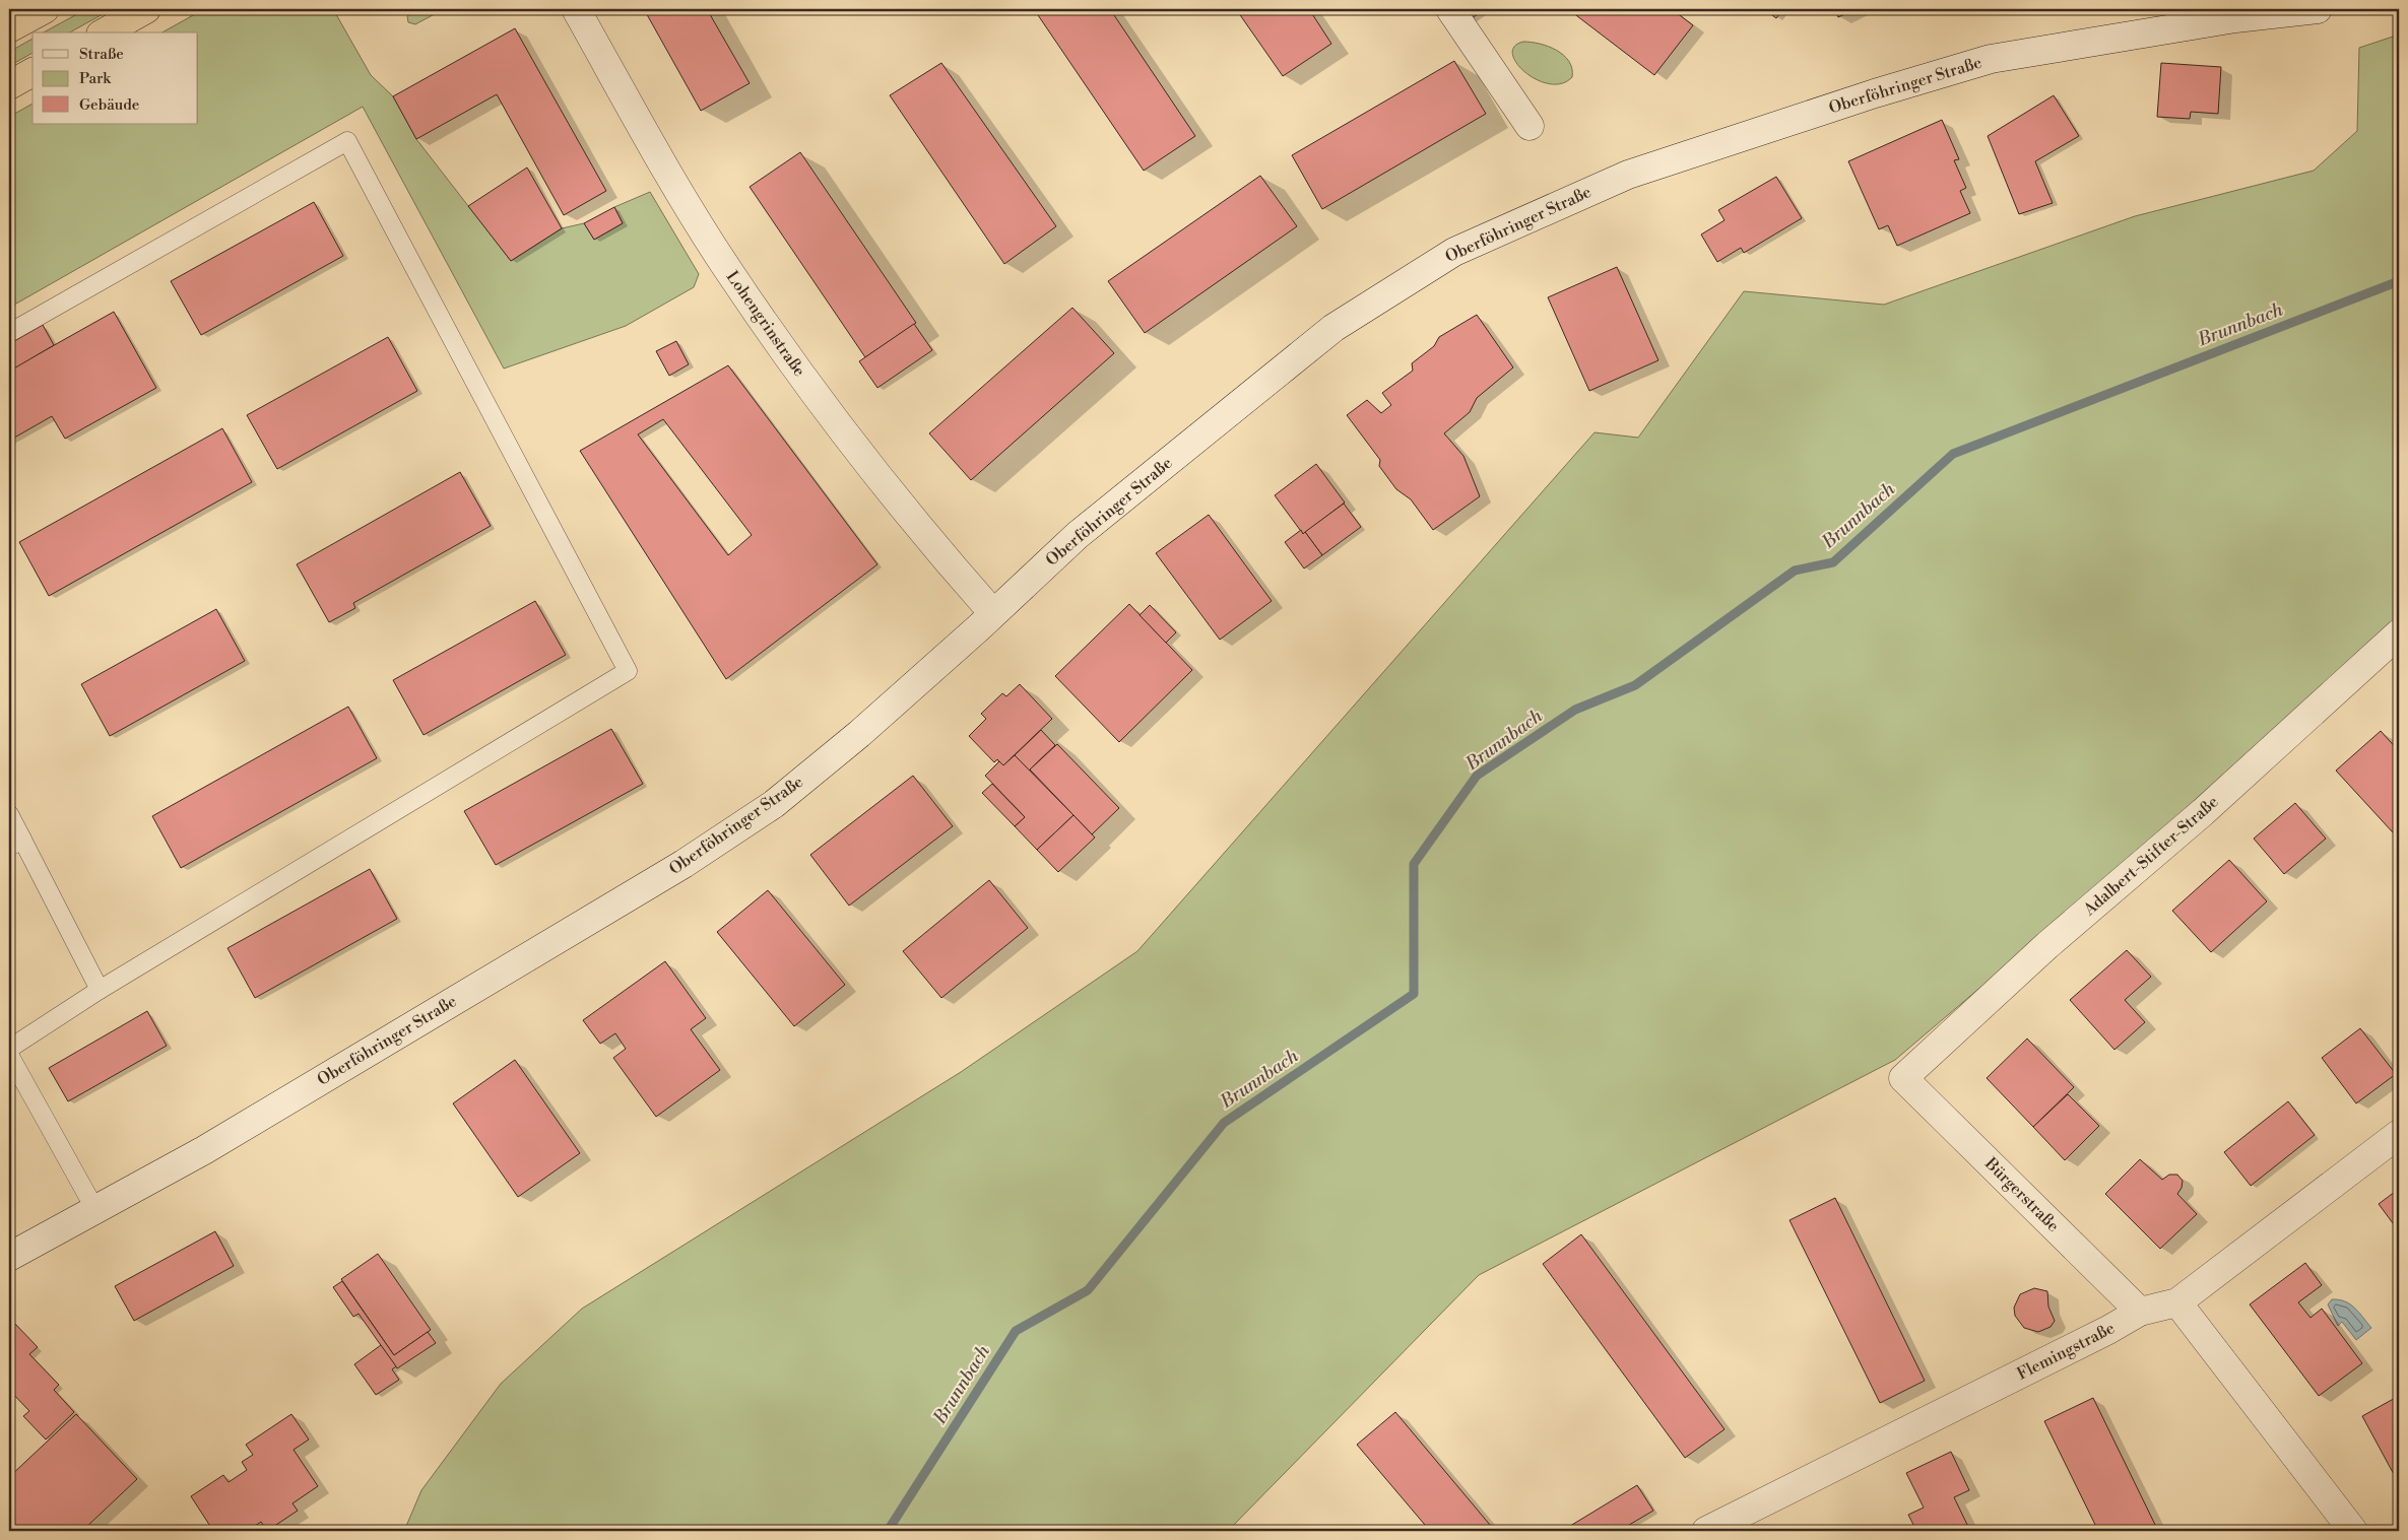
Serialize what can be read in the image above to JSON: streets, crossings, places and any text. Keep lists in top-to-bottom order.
{
  "streets": {
    "street": [
      "Oberföhringer Straße",
      "Lohengrinstraße",
      "Adalbert-Stifter-Straße",
      "Bürgerstraße",
      "Flemingstraße"
    ]
  },
  "crossings": [
    ["Oberföhringer Straße", "Lohengrinstraße"],
    ["Adalbert-Stifter-Straße", "Bürgerstraße"],
    ["Bürgerstraße", "Flemingstraße"]
  ],
  "water": ["Brunnbach"],
  "legend": ["Straße", "Park", "Gebäude"]
}
